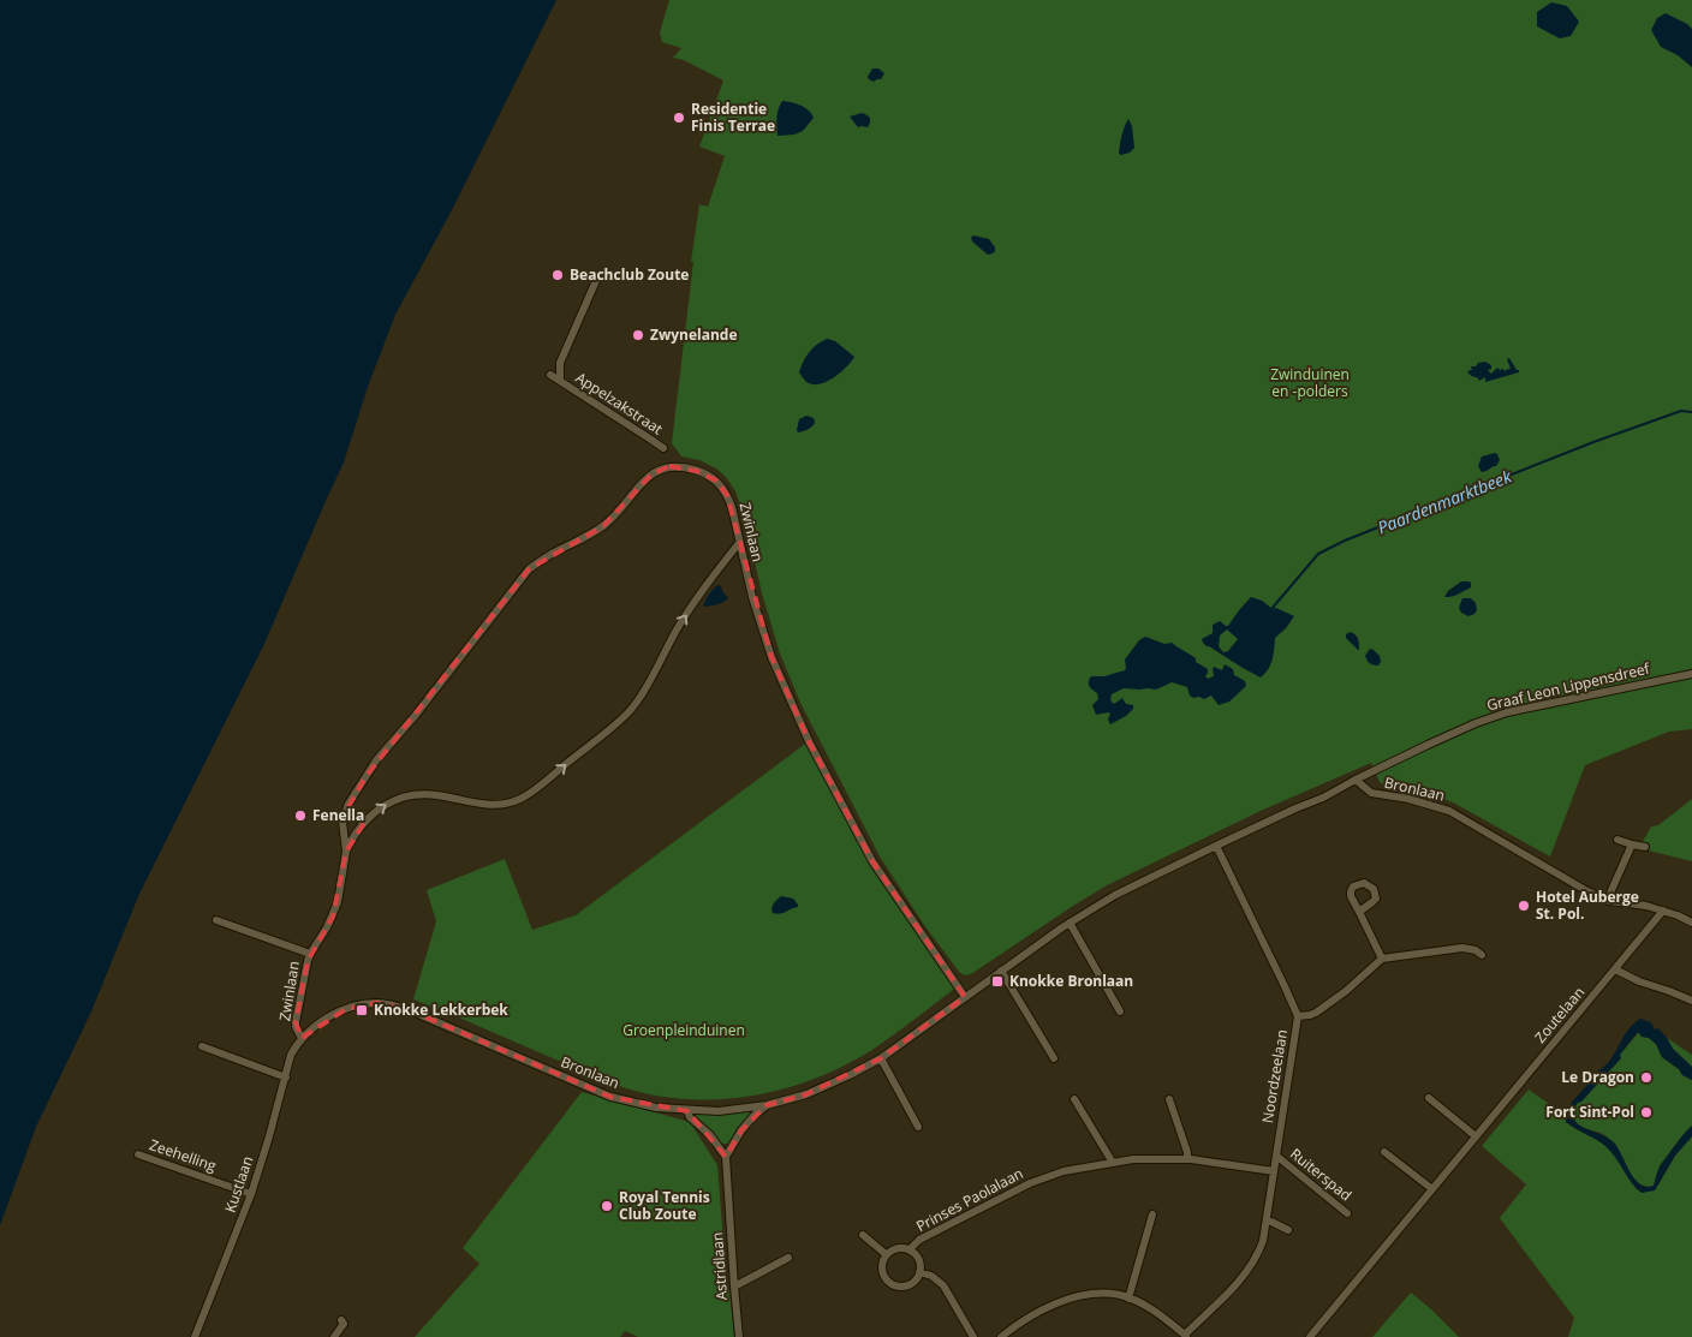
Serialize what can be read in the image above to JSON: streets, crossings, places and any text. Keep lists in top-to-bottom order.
{
  "streets": {
    "street": [
      "Appelzakstraat",
      "Zwinlaan",
      "Graaf Leon Lippensdreef",
      "Bronlaan",
      "Zoutelaan",
      "Noordzeelaan",
      "Zeehelling",
      "Ruiterspad",
      "Kustlaan",
      "Prinses Paolalaan",
      "Astridlaan"
    ]
  },
  "crossings": [
    ["Zwinlaan", "Bronlaan"],
    ["Zwinlaan", "Kustlaan"],
    ["Graaf Leon Lippensdreef", "Bronlaan"],
    ["Bronlaan", "Zoutelaan"],
    ["Bronlaan", "Noordzeelaan"],
    ["Bronlaan", "Kustlaan"],
    ["Noordzeelaan", "Ruiterspad"],
    ["Noordzeelaan", "Prinses Paolalaan"],
    ["Zeehelling", "Kustlaan"]
  ],
  "water": ["Paardenmarktbeek"],
  "parks": ["Zwinduinen en -polders", "Groenpleinduinen"],
  "places": {
    "other": [
      "Residentie Finis Terrae",
      "Beachclub Zoute",
      "Zwynelande",
      "Fenella",
      "Hotel Auberge St. Pol.",
      "Le Dragon",
      "Fort Sint-Pol",
      "Royal Tennis Club Zoute"
    ],
    "transit": ["Knokke Bronlaan", "Knokke Lekkerbek"]
  }
}
